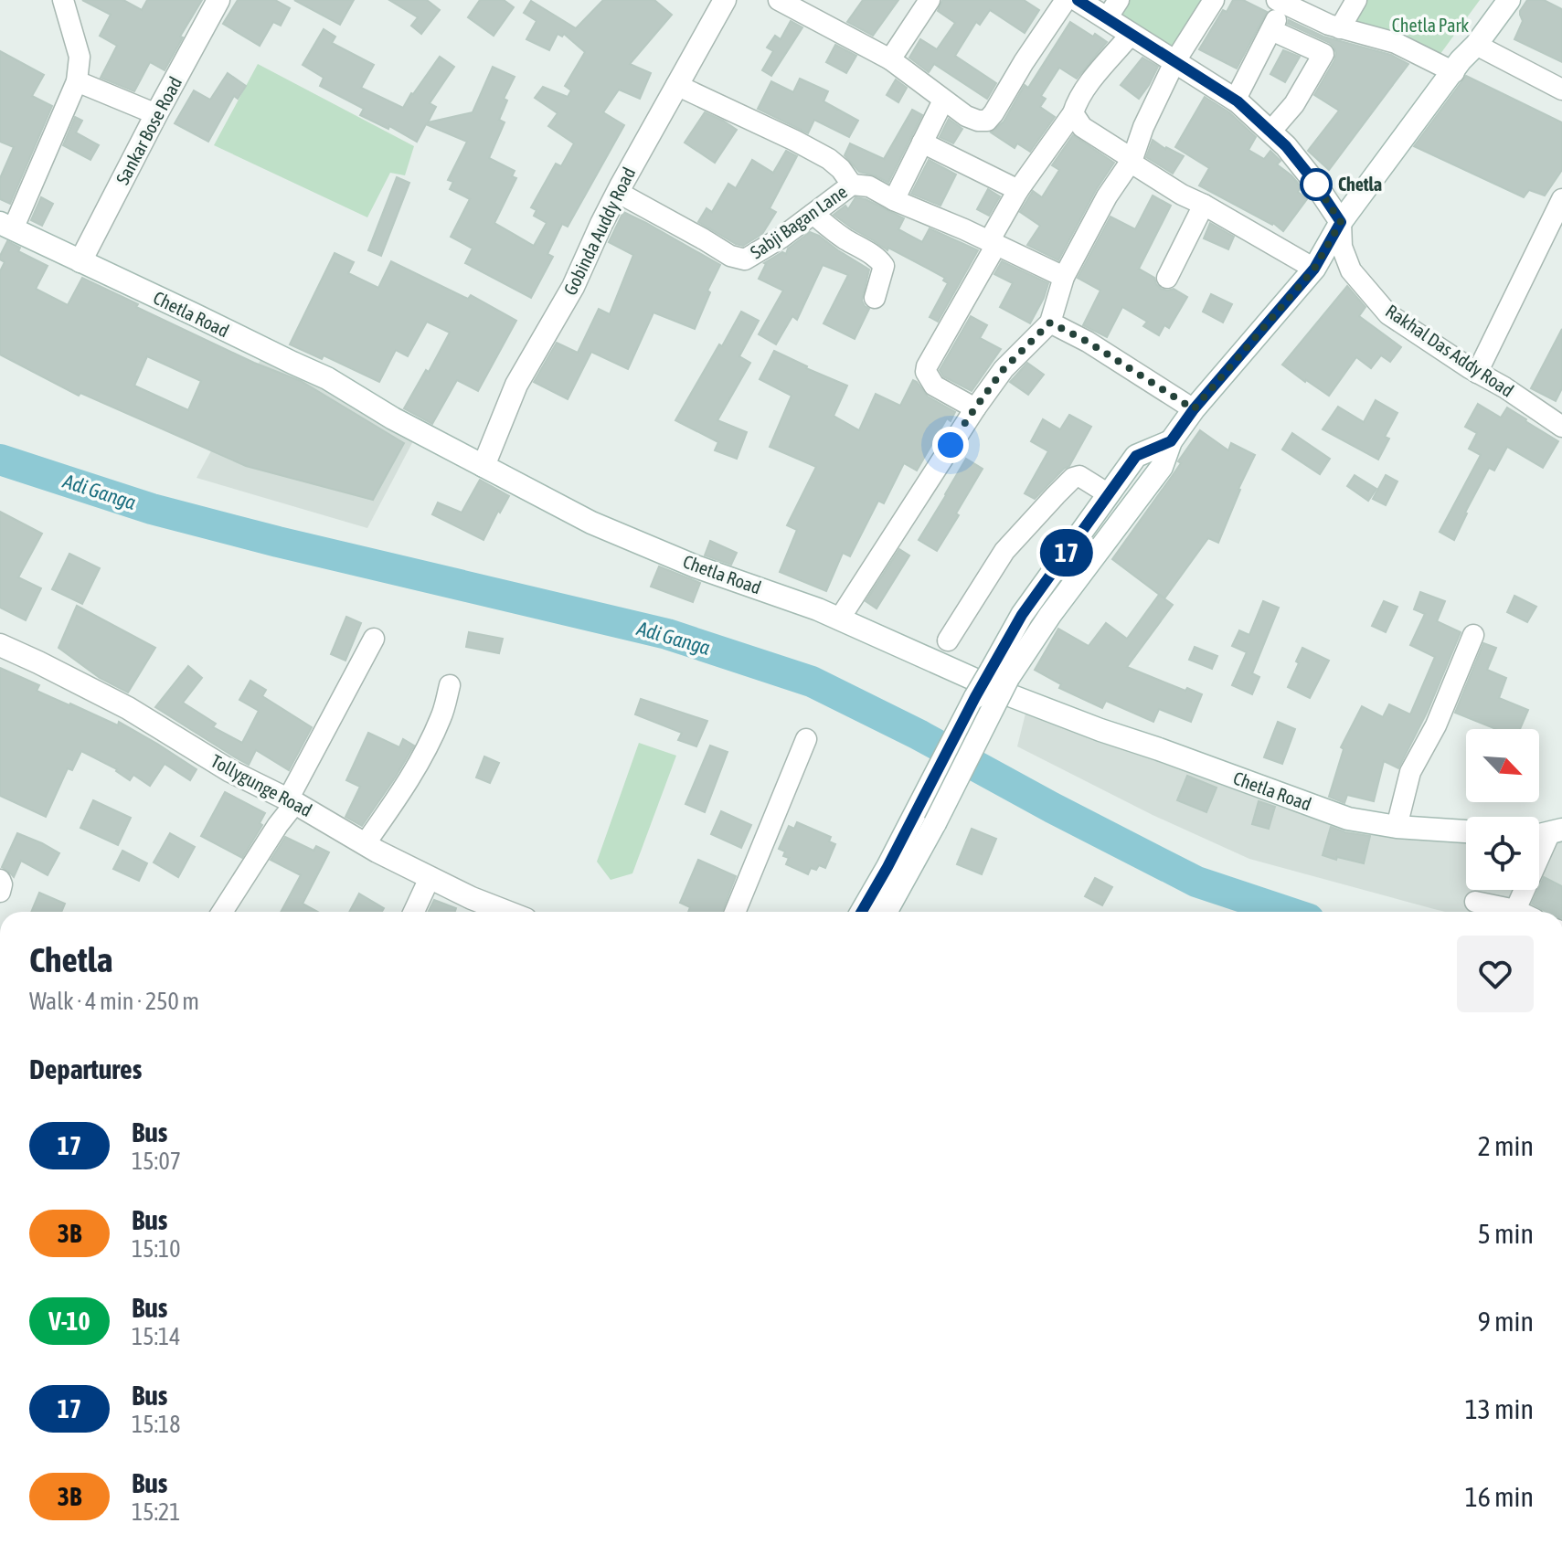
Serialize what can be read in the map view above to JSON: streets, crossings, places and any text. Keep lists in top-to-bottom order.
{
  "streets": {
    "main road": [
      "Sankar Bose Road",
      "Gobinda Auddy Road",
      "Chetla Road",
      "Tollygunge Road"
    ],
    "street": ["Sabji Bagan Lane", "Rakhal Das Addy Road"]
  },
  "crossings": [
    ["Sankar Bose Road", "Chetla Road"],
    ["Sabji Bagan Lane", "Gobinda Auddy Road"],
    ["Gobinda Auddy Road", "Chetla Road"]
  ],
  "water": ["Adi Ganga"],
  "parks": ["Chetla Park"],
  "places": ["Chetla"],
  "lines": ["bus line 17"],
  "north": "bottom right",
  "page": {
    "on_map": "17",
    "heading": [
      ["Chetla", "Walk · 4 min · 250 m"],
      "Departures"
    ],
    "list": [
      {
        "mark": "17",
        "name": "Bus",
        "note": "15:07",
        "value": "2 min"
      },
      {
        "mark": "3B",
        "name": "Bus",
        "note": "15:10",
        "value": "5 min"
      },
      {
        "mark": "V-10",
        "name": "Bus",
        "note": "15:14",
        "value": "9 min"
      },
      {
        "mark": "17",
        "name": "Bus",
        "note": "15:18",
        "value": "13 min"
      },
      {
        "mark": "3B",
        "name": "Bus",
        "note": "15:21",
        "value": "16 min"
      }
    ]
  }
}
